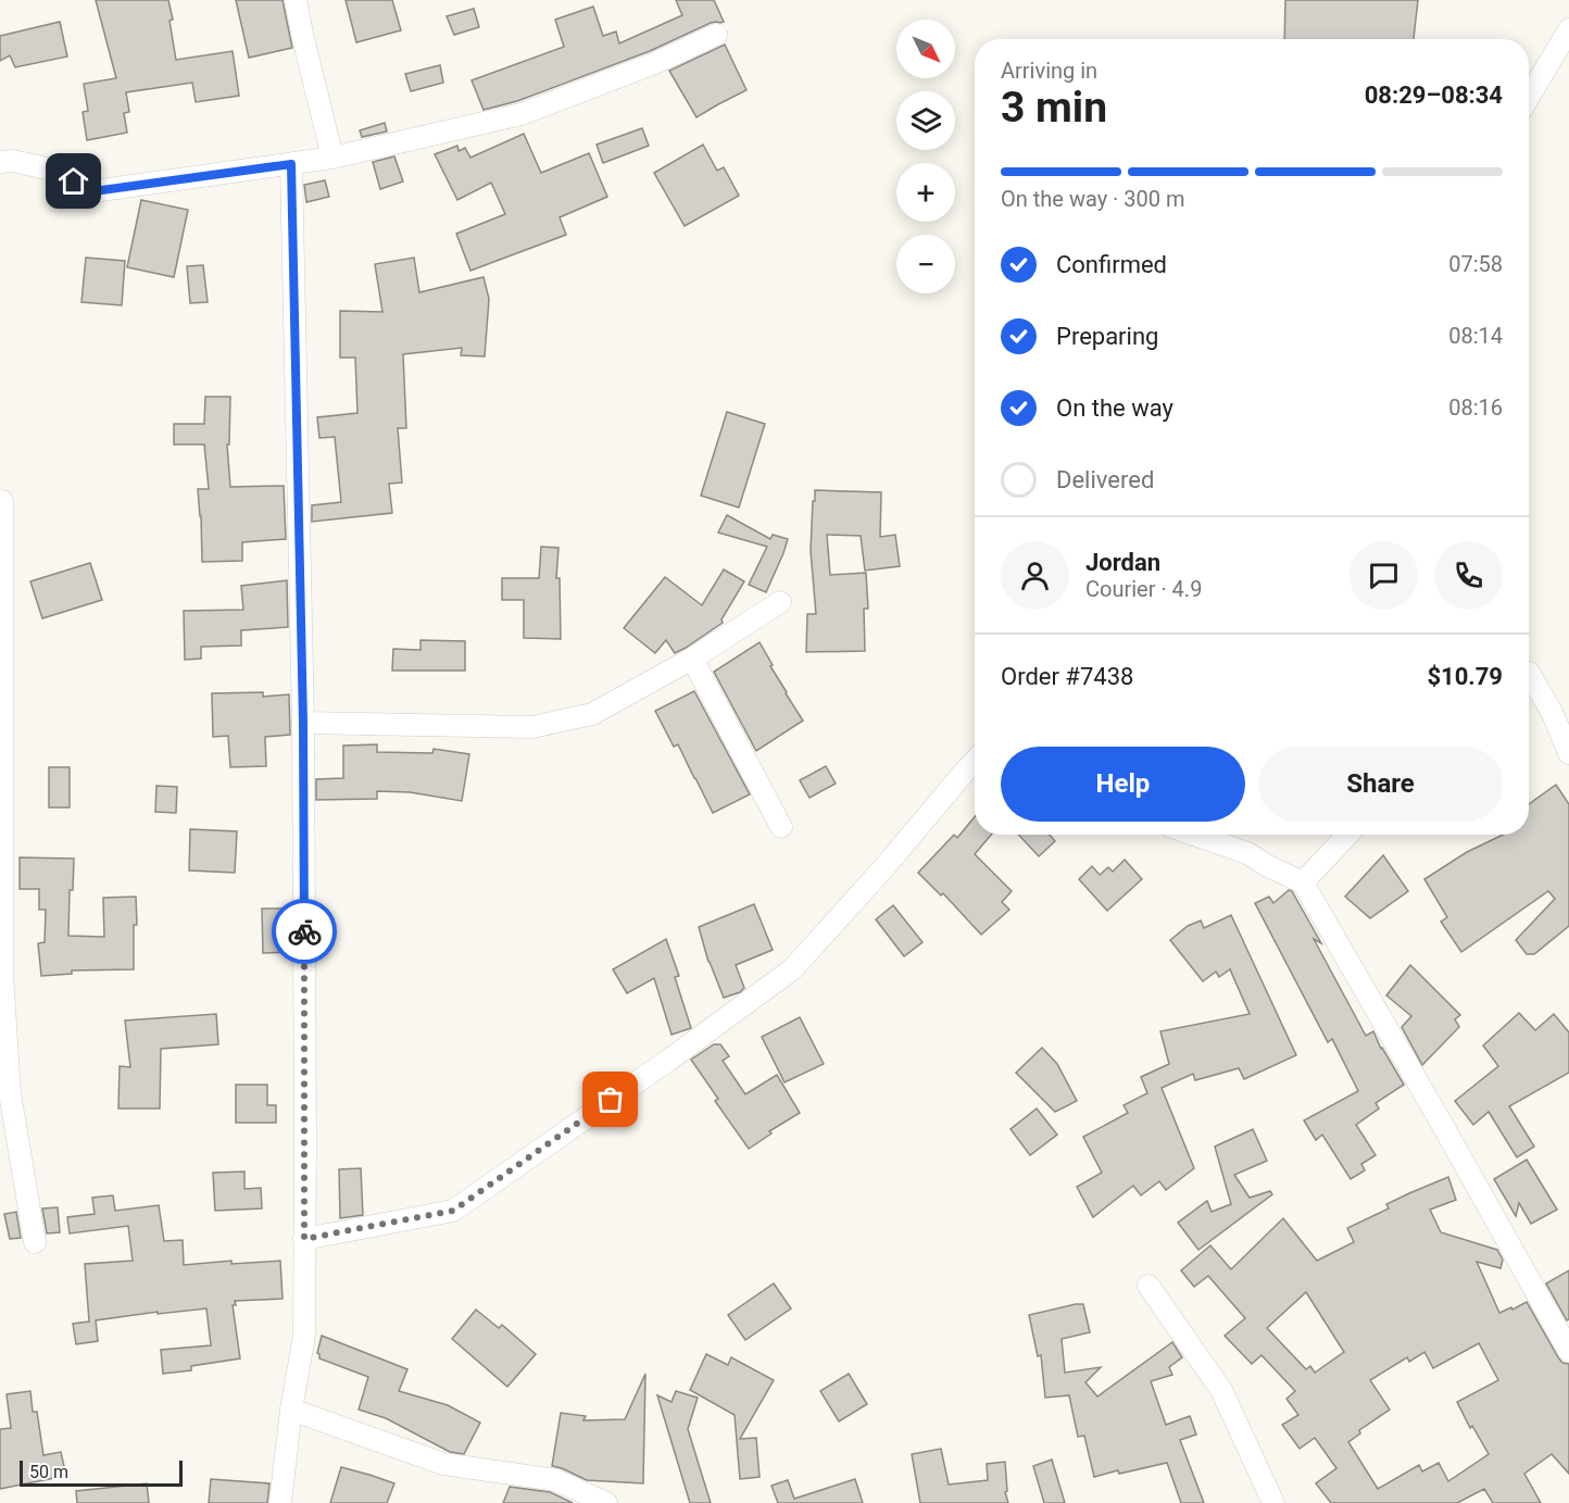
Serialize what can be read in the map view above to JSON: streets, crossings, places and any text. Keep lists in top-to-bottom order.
{
  "scale_bar": "50 m",
  "north": "bottom right",
  "page": {
    "map_buttons": ["+", "−"],
    "heading": ["3 min", "Arriving in", "08:29–08:34"],
    "panel": [
      "Jordan",
      "Courier · 4.9",
      "Order #7438",
      "$10.79"
    ],
    "bar": "On the way · 300 m",
    "list": [
      ["Confirmed", "07:58"],
      ["Preparing", "08:14"],
      ["On the way", "08:16"],
      "Delivered"
    ],
    "buttons": ["Help", "Share"],
    "scale": "50 m"
  }
}
